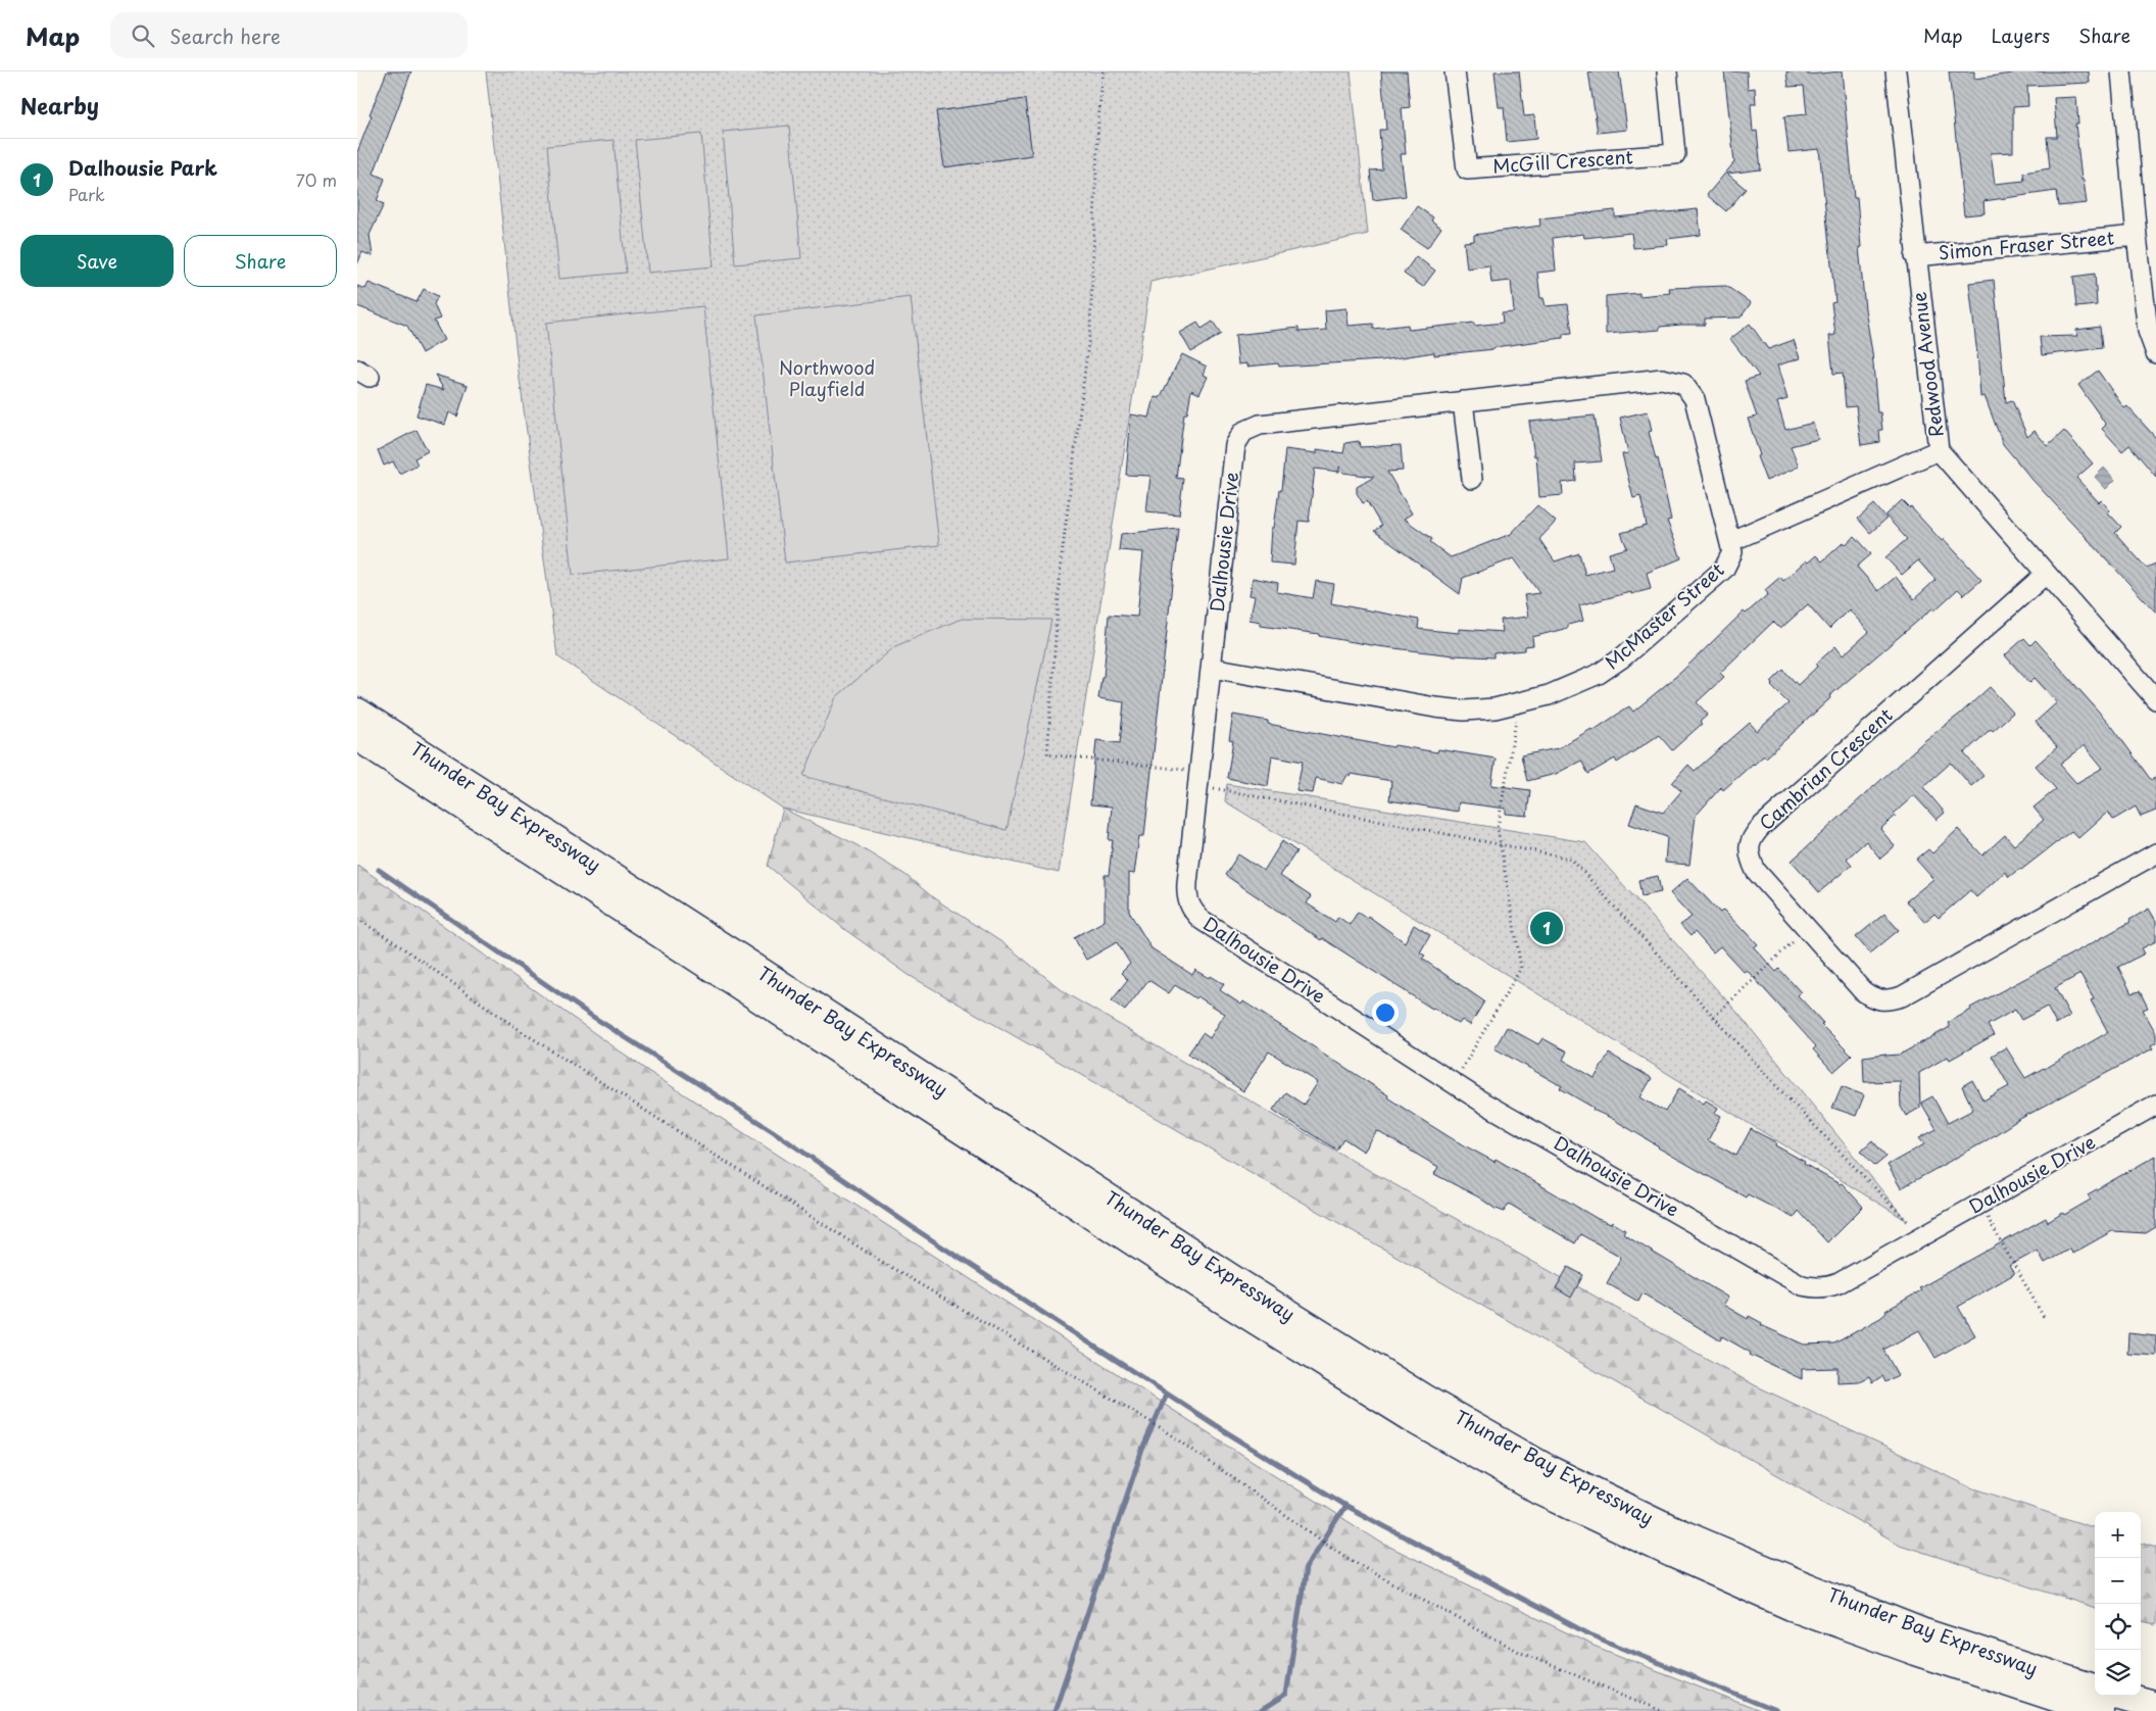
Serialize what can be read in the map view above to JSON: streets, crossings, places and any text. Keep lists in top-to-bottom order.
{
  "streets": {
    "highway": ["Thunder Bay Expressway"],
    "street": [
      "McGill Crescent",
      "Simon Fraser Street",
      "Redwood Avenue",
      "Dalhousie Drive",
      "McMaster Street",
      "Cambrian Crescent"
    ]
  },
  "crossings": [
    ["Simon Fraser Street", "Redwood Avenue"],
    ["Redwood Avenue", "McMaster Street"],
    ["Redwood Avenue", "Cambrian Crescent"],
    ["Dalhousie Drive", "McMaster Street"]
  ],
  "parks": ["Northwood Playfield"],
  "page": {
    "header": "Map",
    "search": "Search here",
    "nav": ["Map", "Layers", "Share"],
    "heading": "Nearby",
    "list": [
      {
        "mark": "1",
        "name": "Dalhousie Park",
        "note": "Park",
        "value": "70 m"
      }
    ],
    "buttons": ["Save", "Share"],
    "pins": "1",
    "map_buttons": ["+", "−"]
  }
}
